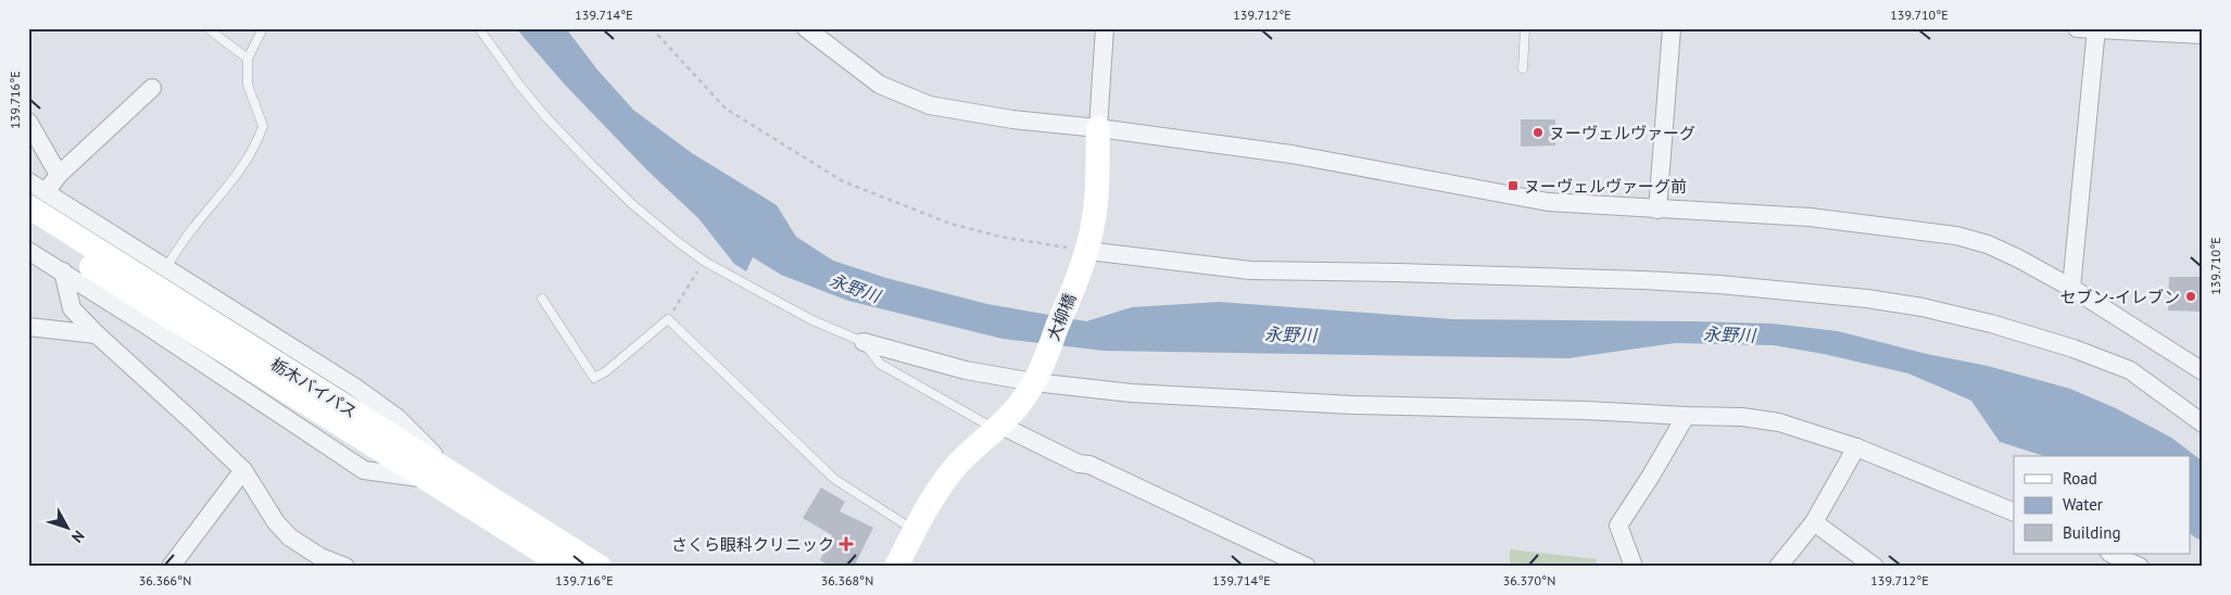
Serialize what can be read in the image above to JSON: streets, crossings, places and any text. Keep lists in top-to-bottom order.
{
  "streets": {
    "main road": ["大柳橋", "栃木バイパス"]
  },
  "water": ["永野川"],
  "places": {
    "other": ["ヌーヴェルヴァーグ", "セブン-イレブン"],
    "transit": ["ヌーヴェルヴァーグ前"],
    "health": ["さくら眼科クリニック"]
  },
  "legend": ["Road", "Water", "Building"],
  "north": "bottom right",
  "coordinates": [
    "139.714°E",
    "139.712°E",
    "139.710°E",
    "139.716°E",
    "36.366°N",
    "36.368°N",
    "36.370°N"
  ]
}
